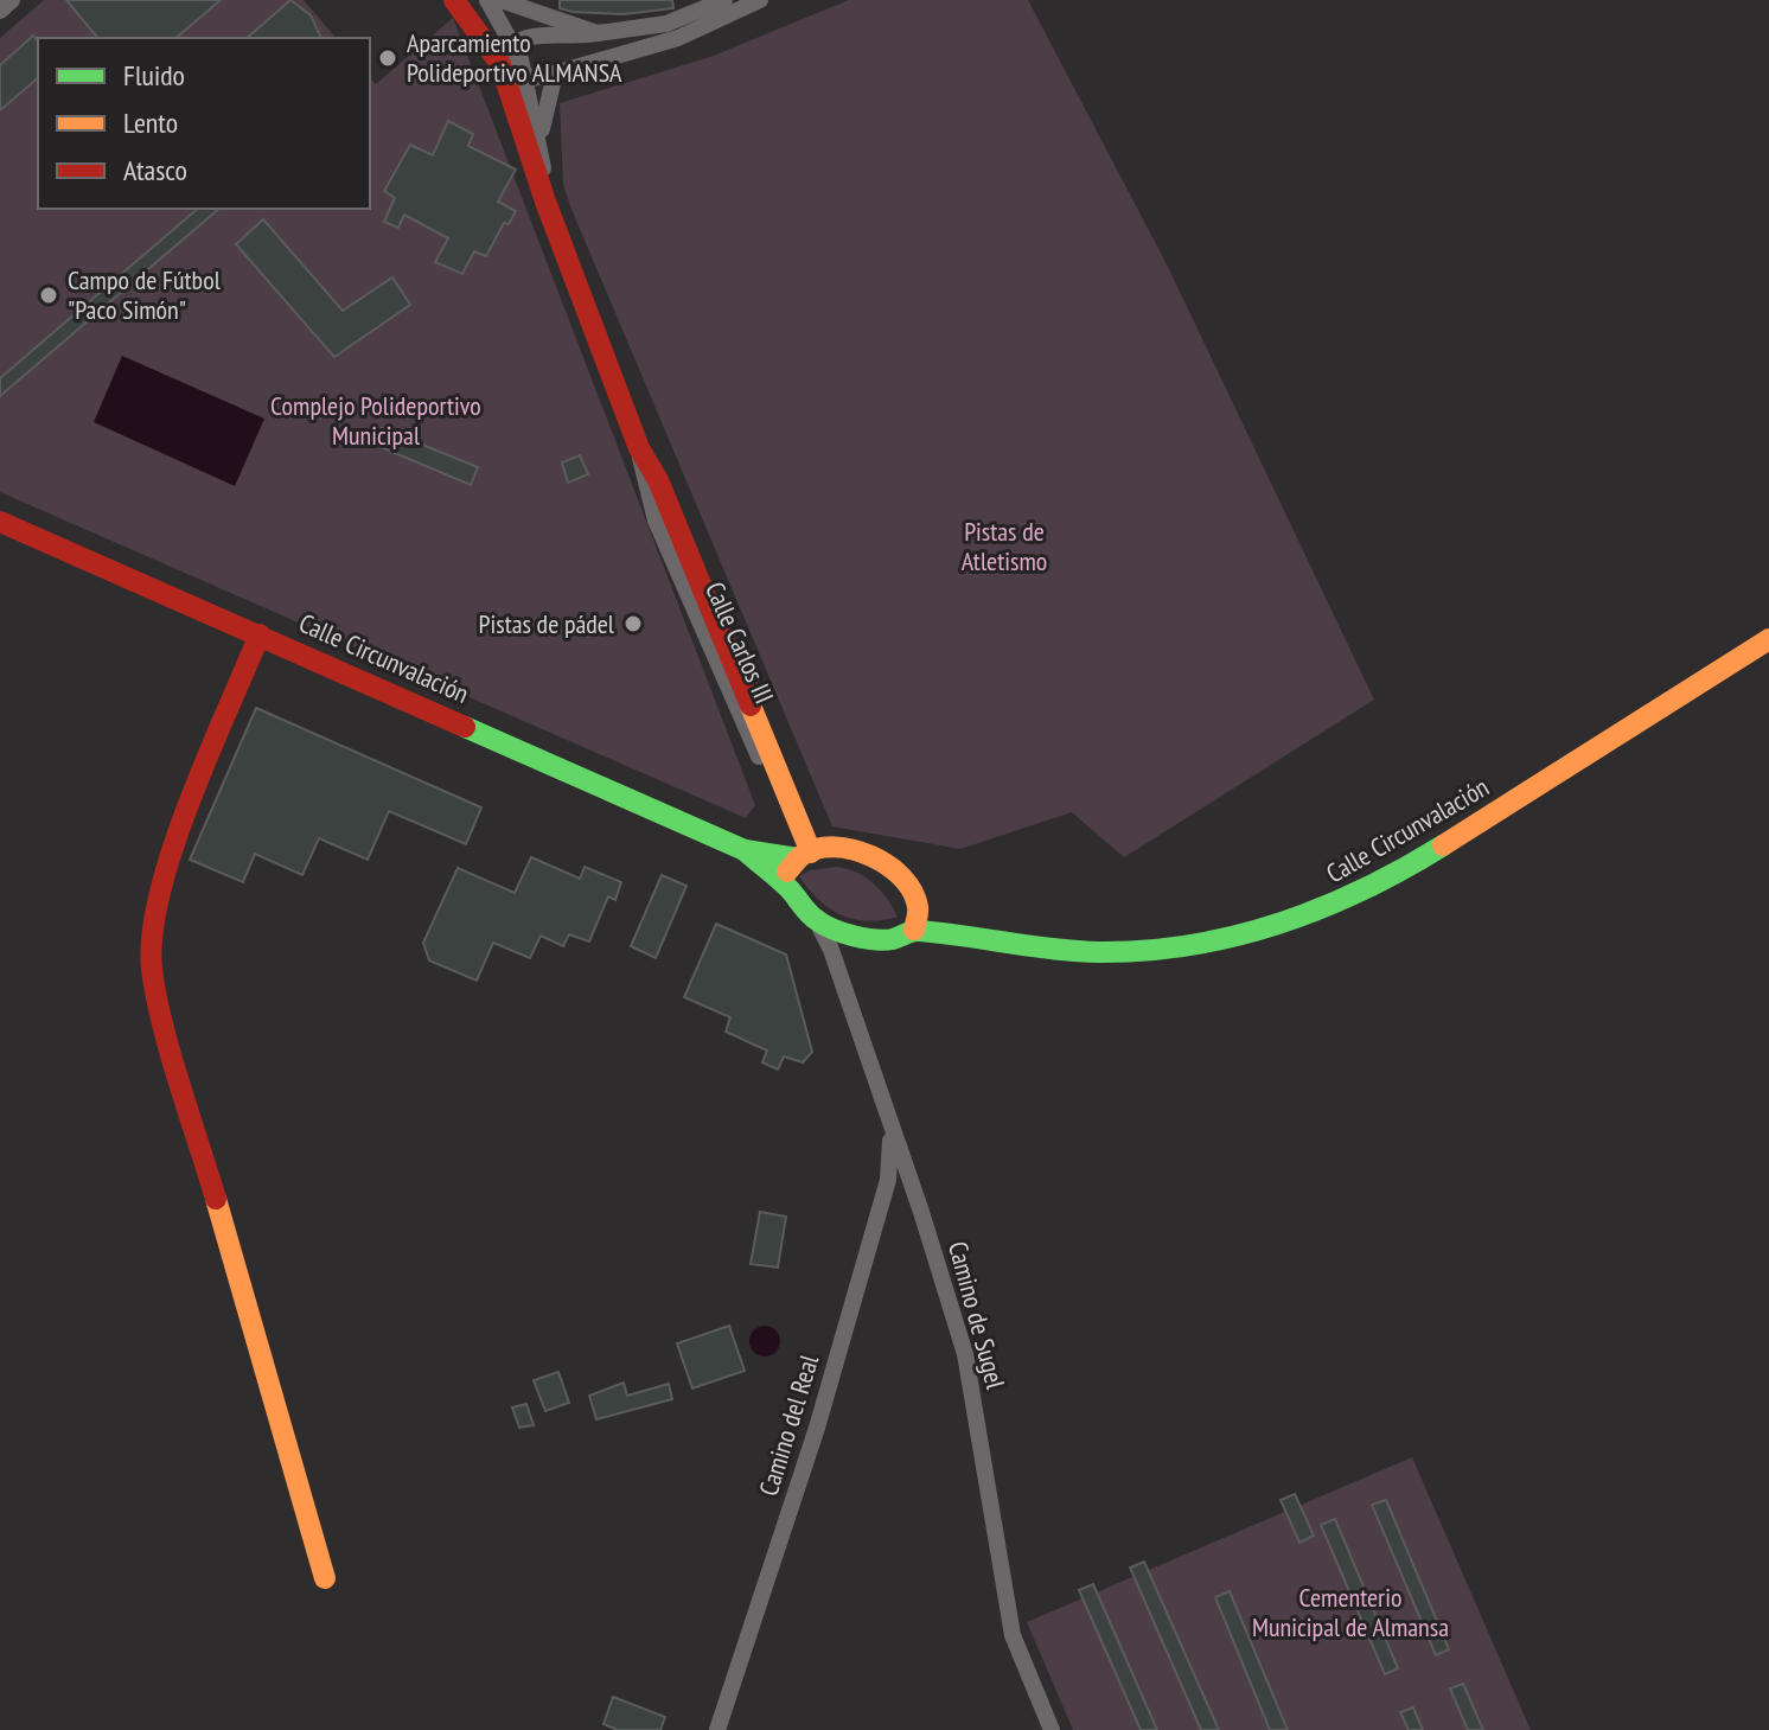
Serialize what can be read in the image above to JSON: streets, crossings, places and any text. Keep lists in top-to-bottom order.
{
  "streets": {
    "main road": ["Calle Carlos III", "Calle Circunvalación"],
    "street": ["Camino de Sugel", "Camino del Real"]
  },
  "crossings": [
    ["Calle Carlos III", "Calle Circunvalación"],
    ["Camino de Sugel", "Camino del Real"]
  ],
  "parks": ["Complejo Polideportivo Municipal", "Pistas de Atletismo", "Cementerio Municipal de Almansa"],
  "places": ["Aparcamiento Polideportivo ALMANSA", "Campo de Fútbol \"Paco Simón\"", "Pistas de pádel"],
  "legend": ["Fluido", "Lento", "Atasco"]
}
